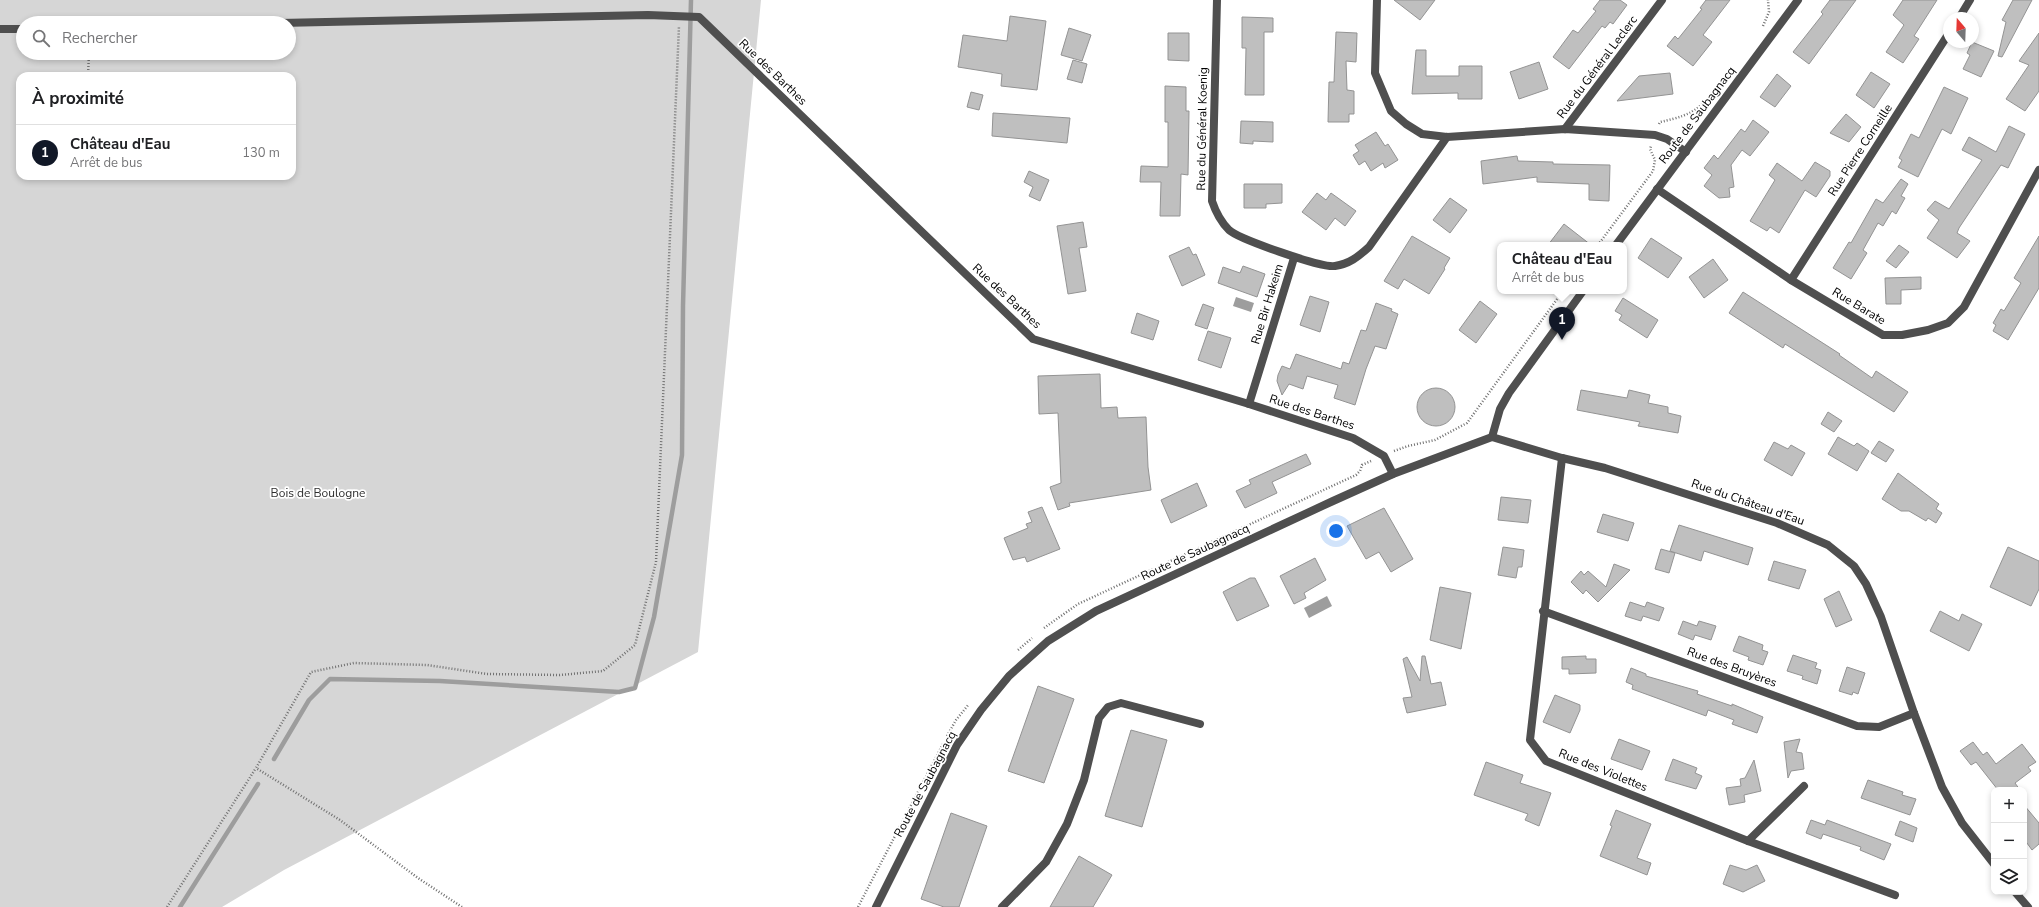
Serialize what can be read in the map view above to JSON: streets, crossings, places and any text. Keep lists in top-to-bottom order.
{
  "streets": {
    "street": [
      "Rue du Général Leclerc",
      "Rue des Barthes",
      "Route de Saubagnacq",
      "Rue du Général Koenig",
      "Rue Pierre Corneille",
      "Rue Bir Hakeim",
      "Rue Barate",
      "Rue du Château d'Eau",
      "Rue des Bruyères",
      "Rue des Violettes"
    ]
  },
  "crossings": [
    ["Rue du Général Leclerc", "Route de Saubagnacq"],
    ["Rue du Général Leclerc", "Rue Bir Hakeim"],
    ["Rue des Barthes", "Rue Bir Hakeim"],
    ["Route de Saubagnacq", "Rue Barate"],
    ["Route de Saubagnacq", "Rue du Château d'Eau"],
    ["Rue du Général Koenig", "Rue Bir Hakeim"],
    ["Rue Pierre Corneille", "Rue Barate"],
    ["Rue du Château d'Eau", "Rue des Bruyères"],
    ["Rue du Château d'Eau", "Rue des Violettes"],
    ["Rue des Bruyères", "Rue des Violettes"]
  ],
  "parks": ["Bois de Boulogne"],
  "north": "top",
  "page": {
    "search": "Rechercher",
    "heading": "À proximité",
    "list": [
      {
        "mark": "1",
        "name": "Château d'Eau",
        "note": "Arrêt de bus",
        "value": "130 m"
      }
    ],
    "popup": ["Château d'Eau", "Arrêt de bus"],
    "pins": "1",
    "map_buttons": ["+", "−"]
  }
}
